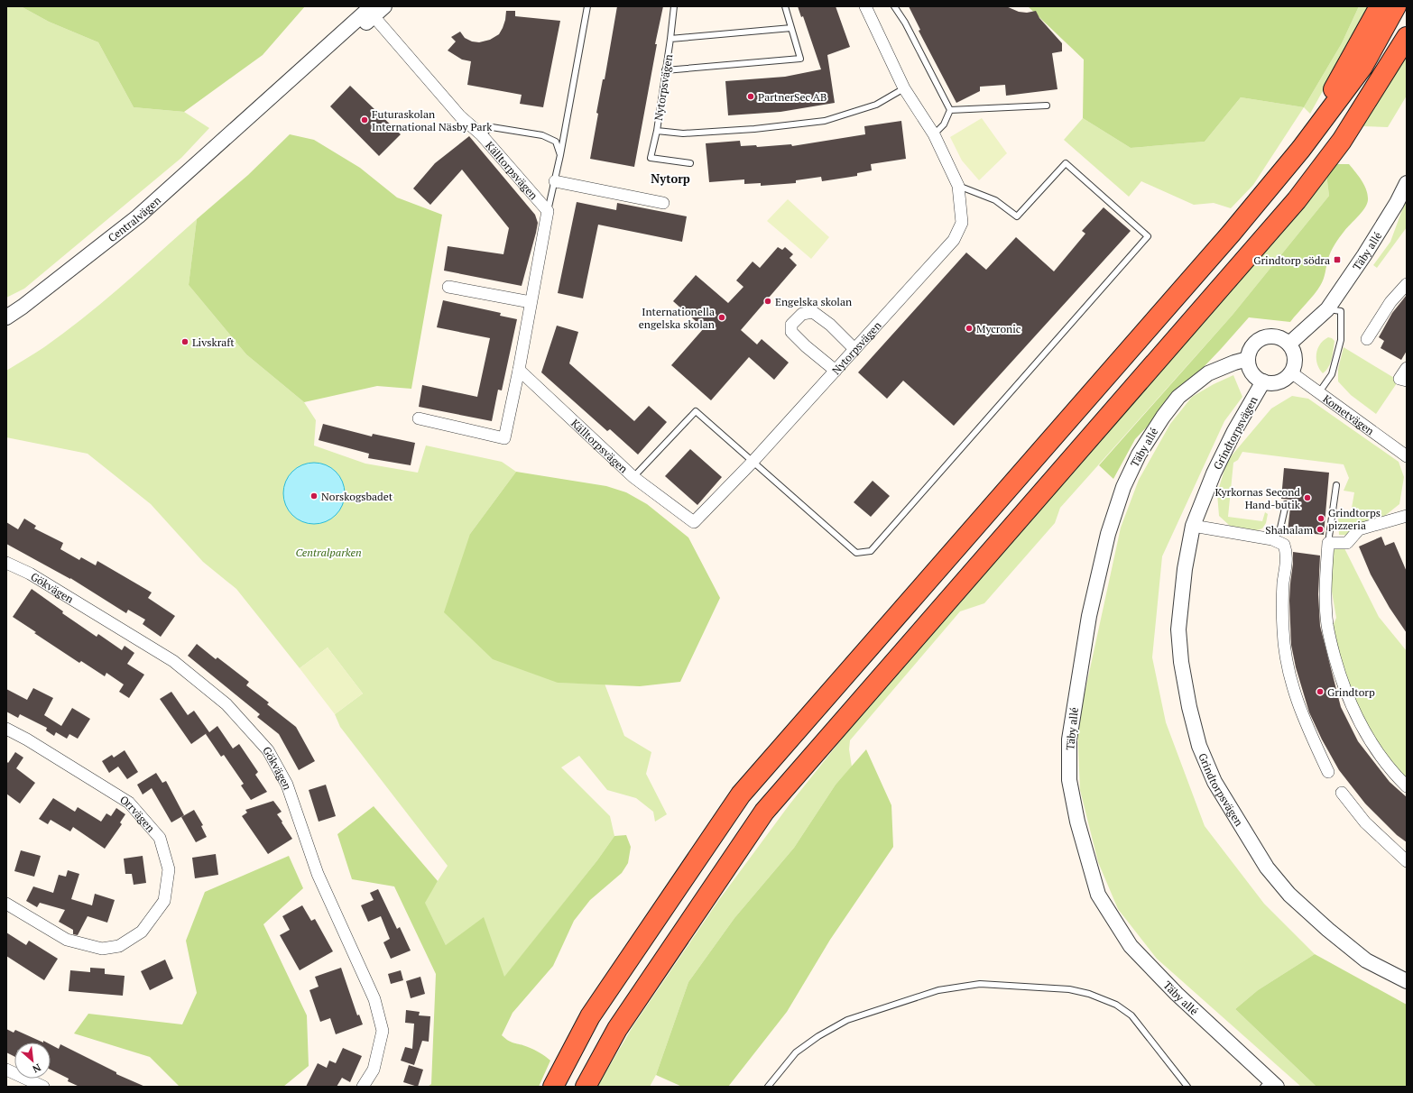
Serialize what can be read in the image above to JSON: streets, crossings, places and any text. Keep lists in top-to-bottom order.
{
  "streets": {
    "street": [
      "Nytorpsvägen",
      "Källtorpsvägen",
      "Centralvägen",
      "Täby allé",
      "Kometvägen",
      "Grindtorpsvägen",
      "Gökvägen",
      "Orrvägen"
    ]
  },
  "crossings": [
    ["Nytorpsvägen", "Källtorpsvägen"],
    ["Källtorpsvägen", "Centralvägen"],
    ["Täby allé", "Kometvägen"],
    ["Täby allé", "Grindtorpsvägen"],
    ["Kometvägen", "Grindtorpsvägen"]
  ],
  "districts": ["Nytorp"],
  "parks": ["Centralparken"],
  "places": {
    "other": [
      "PartnerSec AB",
      "Futuraskolan International Näsby Park",
      "Engelska skolan",
      "Internationella engelska skolan",
      "Mycronic",
      "Livskraft",
      "Norskogsbadet",
      "Kyrkornas Second Hand-butik",
      "Grindtorps pizzeria",
      "Shahalam",
      "Grindtorp"
    ],
    "transit": ["Grindtorp södra"]
  },
  "north": "bottom right"
}
